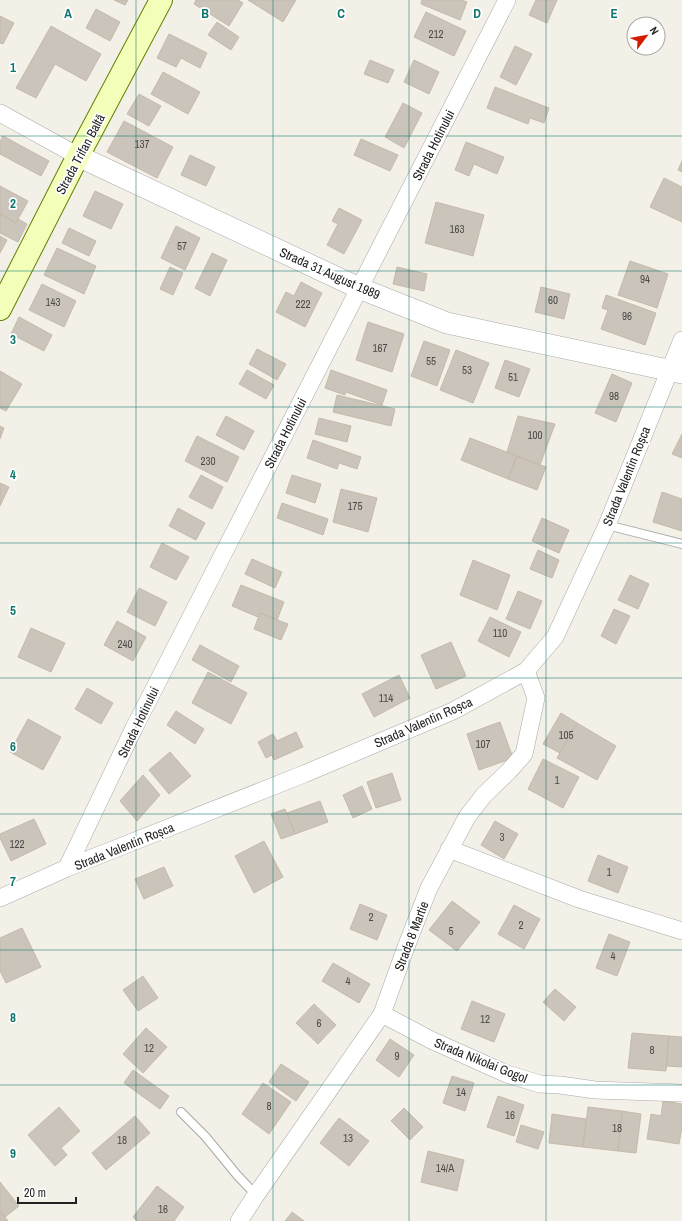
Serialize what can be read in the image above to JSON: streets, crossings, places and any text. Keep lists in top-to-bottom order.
{
  "streets": {
    "main road": ["Strada Trifan Baltă"],
    "street": [
      "Strada Hotinului",
      "Strada 31 August 1989",
      "Strada Valentin Roșca",
      "Strada 8 Martie",
      "Strada Nikolai Gogol"
    ]
  },
  "crossings": [
    ["Strada Hotinului", "Strada 31 August 1989"],
    ["Strada Hotinului", "Strada Valentin Roșca"],
    ["Strada Trifan Baltă", "Strada 31 August 1989"],
    ["Strada 31 August 1989", "Strada Valentin Roșca"],
    ["Strada Valentin Roșca", "Strada 8 Martie"],
    ["Strada 8 Martie", "Strada Nikolai Gogol"]
  ],
  "house_numbers": [
    "212",
    "137",
    "163",
    "57",
    "94",
    "60",
    "143",
    "222",
    "96",
    "167",
    "55",
    "53",
    "51",
    "98",
    "100",
    "230",
    "175",
    "110",
    "240",
    "114",
    "105",
    "107",
    "1",
    "3",
    "122",
    "1",
    "2",
    "2",
    "5",
    "4",
    "4",
    "12",
    "6",
    "12",
    "8",
    "9",
    "14",
    "8",
    "16",
    "18",
    "13",
    "18",
    "14/A",
    "16"
  ],
  "scale_bar": "20 m",
  "north": "top right",
  "grid": {
    "columns": [
      "A",
      "B",
      "C",
      "D",
      "E"
    ],
    "rows": [
      "1",
      "2",
      "3",
      "4",
      "5",
      "6",
      "7",
      "8",
      "9"
    ]
  }
}
